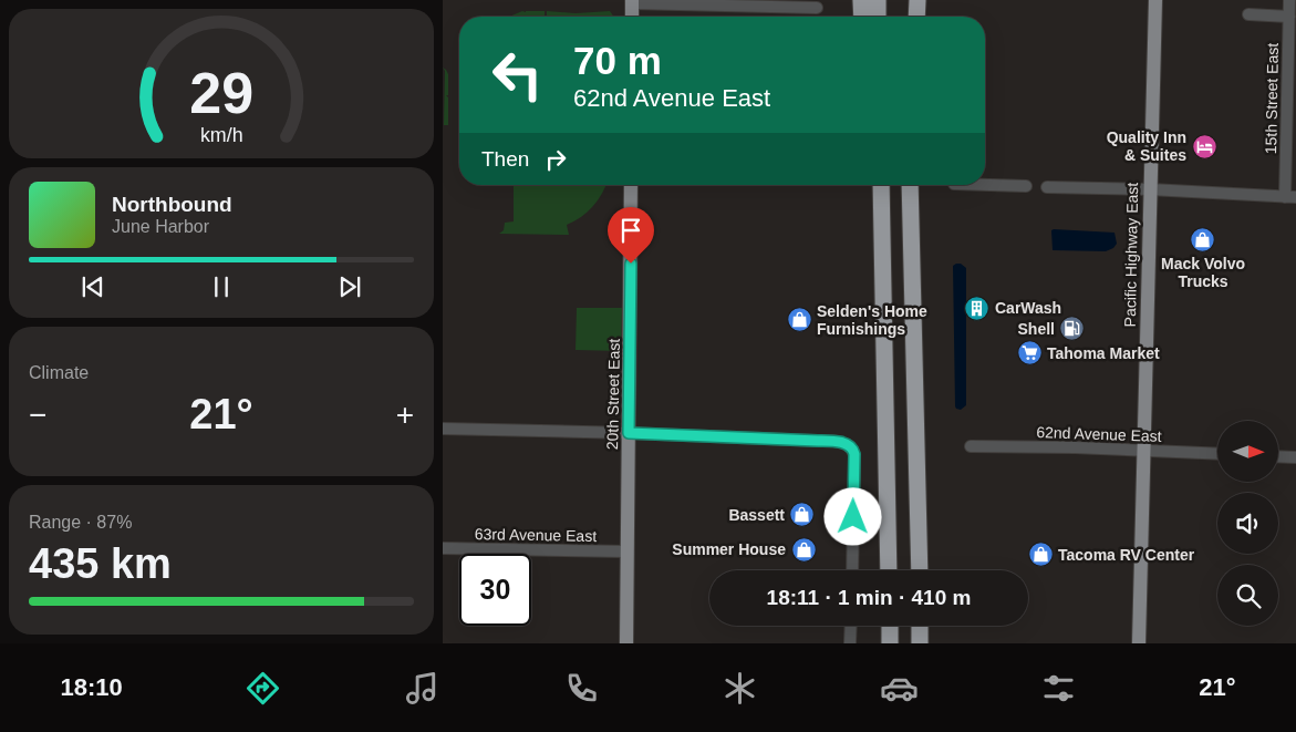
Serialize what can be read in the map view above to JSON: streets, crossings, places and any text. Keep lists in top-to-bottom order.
{
  "streets": {
    "main road": ["Pacific Highway East", "20th Street East"],
    "street": ["15th Street East", "62nd Avenue East", "63rd Avenue East"]
  },
  "crossings": [
    ["Pacific Highway East", "62nd Avenue East"],
    ["20th Street East", "63rd Avenue East"]
  ],
  "places": {
    "hotel": ["Quality Inn & Suites"],
    "shop": [
      "Mack Volvo Trucks",
      "Selden's Home Furnishings",
      "Bassett",
      "Summer House",
      "Tacoma RV Center"
    ],
    "building": ["CarWash"],
    "fuel station": ["Shell"],
    "supermarket": ["Tahoma Market"]
  },
  "north": "right",
  "page": {
    "turn": ["70 m", "62nd Avenue East"],
    "then": "Then",
    "song": ["Northbound", "June Harbor"],
    "tile": [
      "Climate",
      ["Range · 87%", "435 km"]
    ],
    "heat": ["−", "21°", "+"],
    "limit": "30",
    "trip": "18:11 · 1 min · 410 m",
    "tabs": ["18:10", "21°"],
    "gauge": ["29", "km/h"]
  }
}
